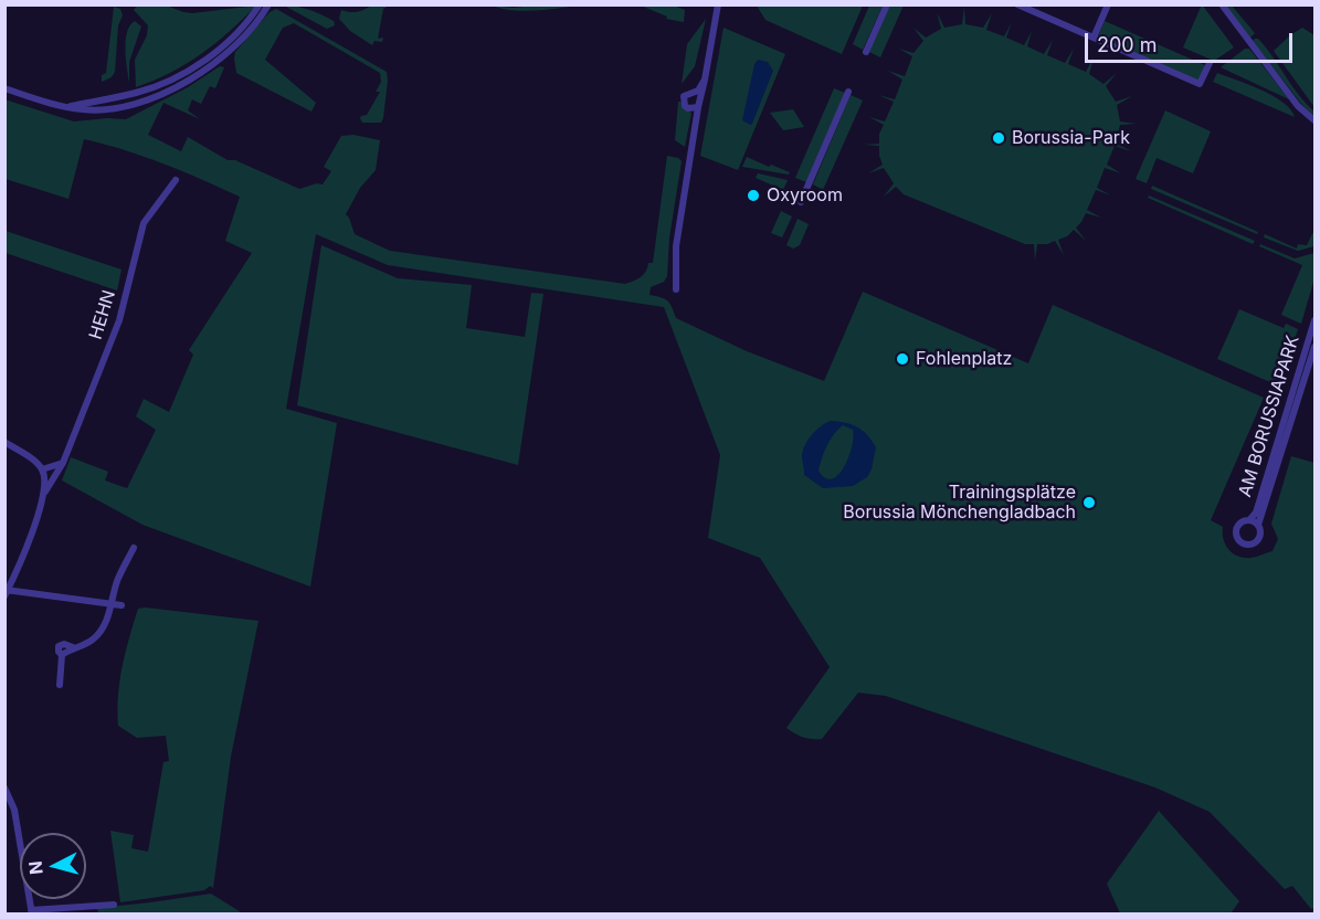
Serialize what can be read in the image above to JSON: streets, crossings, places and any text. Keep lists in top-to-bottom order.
{
  "streets": {
    "street": ["HEHN", "AM BORUSSIAPARK"]
  },
  "places": [
    "Borussia-Park",
    "Oxyroom",
    "Fohlenplatz",
    "Trainingsplätze Borussia Mönchengladbach"
  ],
  "scale_bar": "200 m",
  "north": "left"
}
